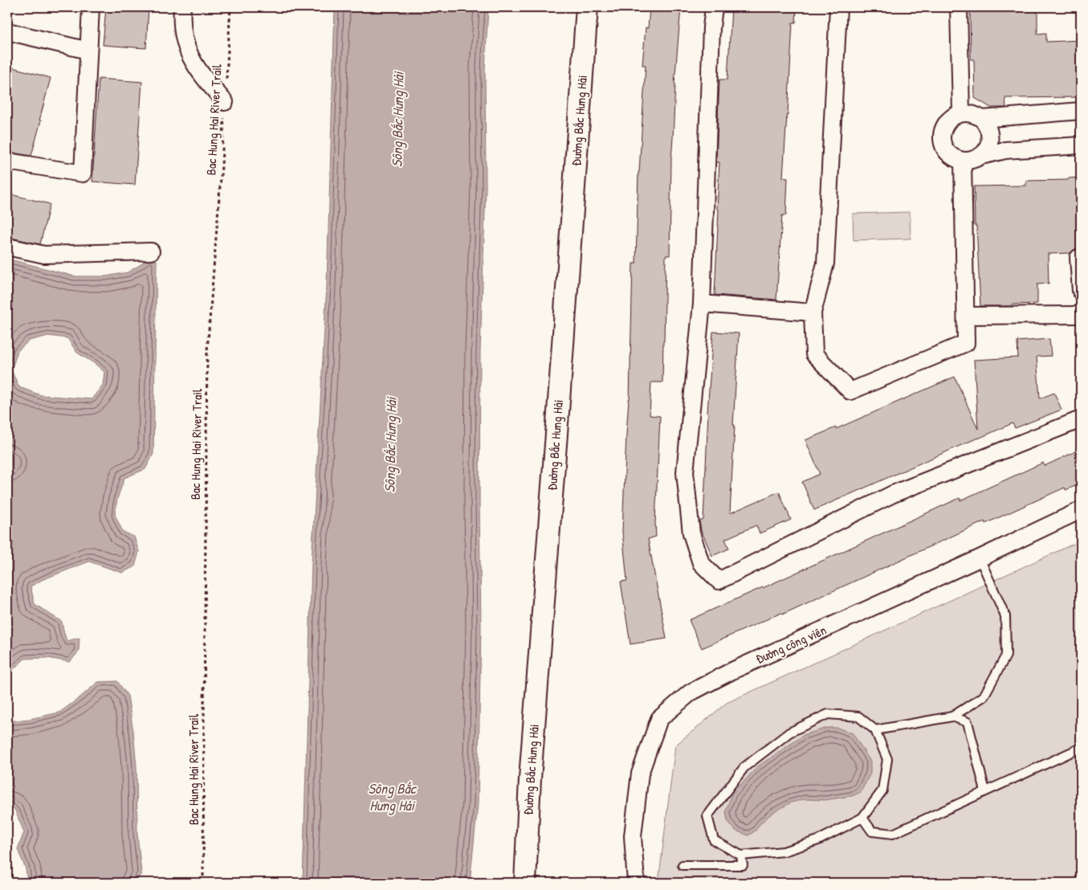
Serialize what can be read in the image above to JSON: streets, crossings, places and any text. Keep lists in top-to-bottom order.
{
  "streets": {
    "street": ["Đường Bắc Hưng Hải", "Đường công viên"],
    "path": ["Bac Hung Hai River Trail"]
  },
  "water": ["Sông Bắc Hưng Hải"]
}
